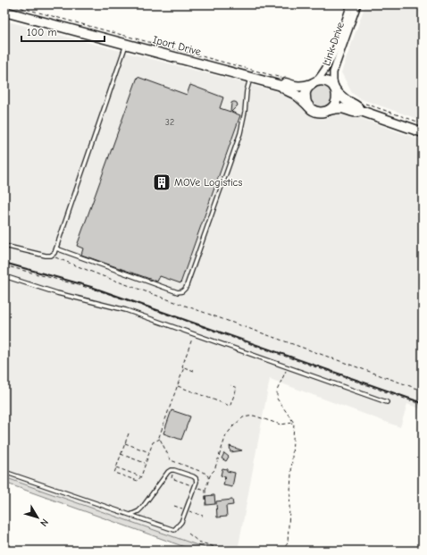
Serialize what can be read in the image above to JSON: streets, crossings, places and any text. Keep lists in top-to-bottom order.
{
  "streets": {
    "street": ["Link Drive", "Iport Drive"]
  },
  "crossings": [
    ["Link Drive", "Iport Drive"]
  ],
  "places": {
    "building": ["MOVe Logistics"]
  },
  "house_numbers": ["32"],
  "scale_bar": "100 m",
  "north": "bottom right"
}
